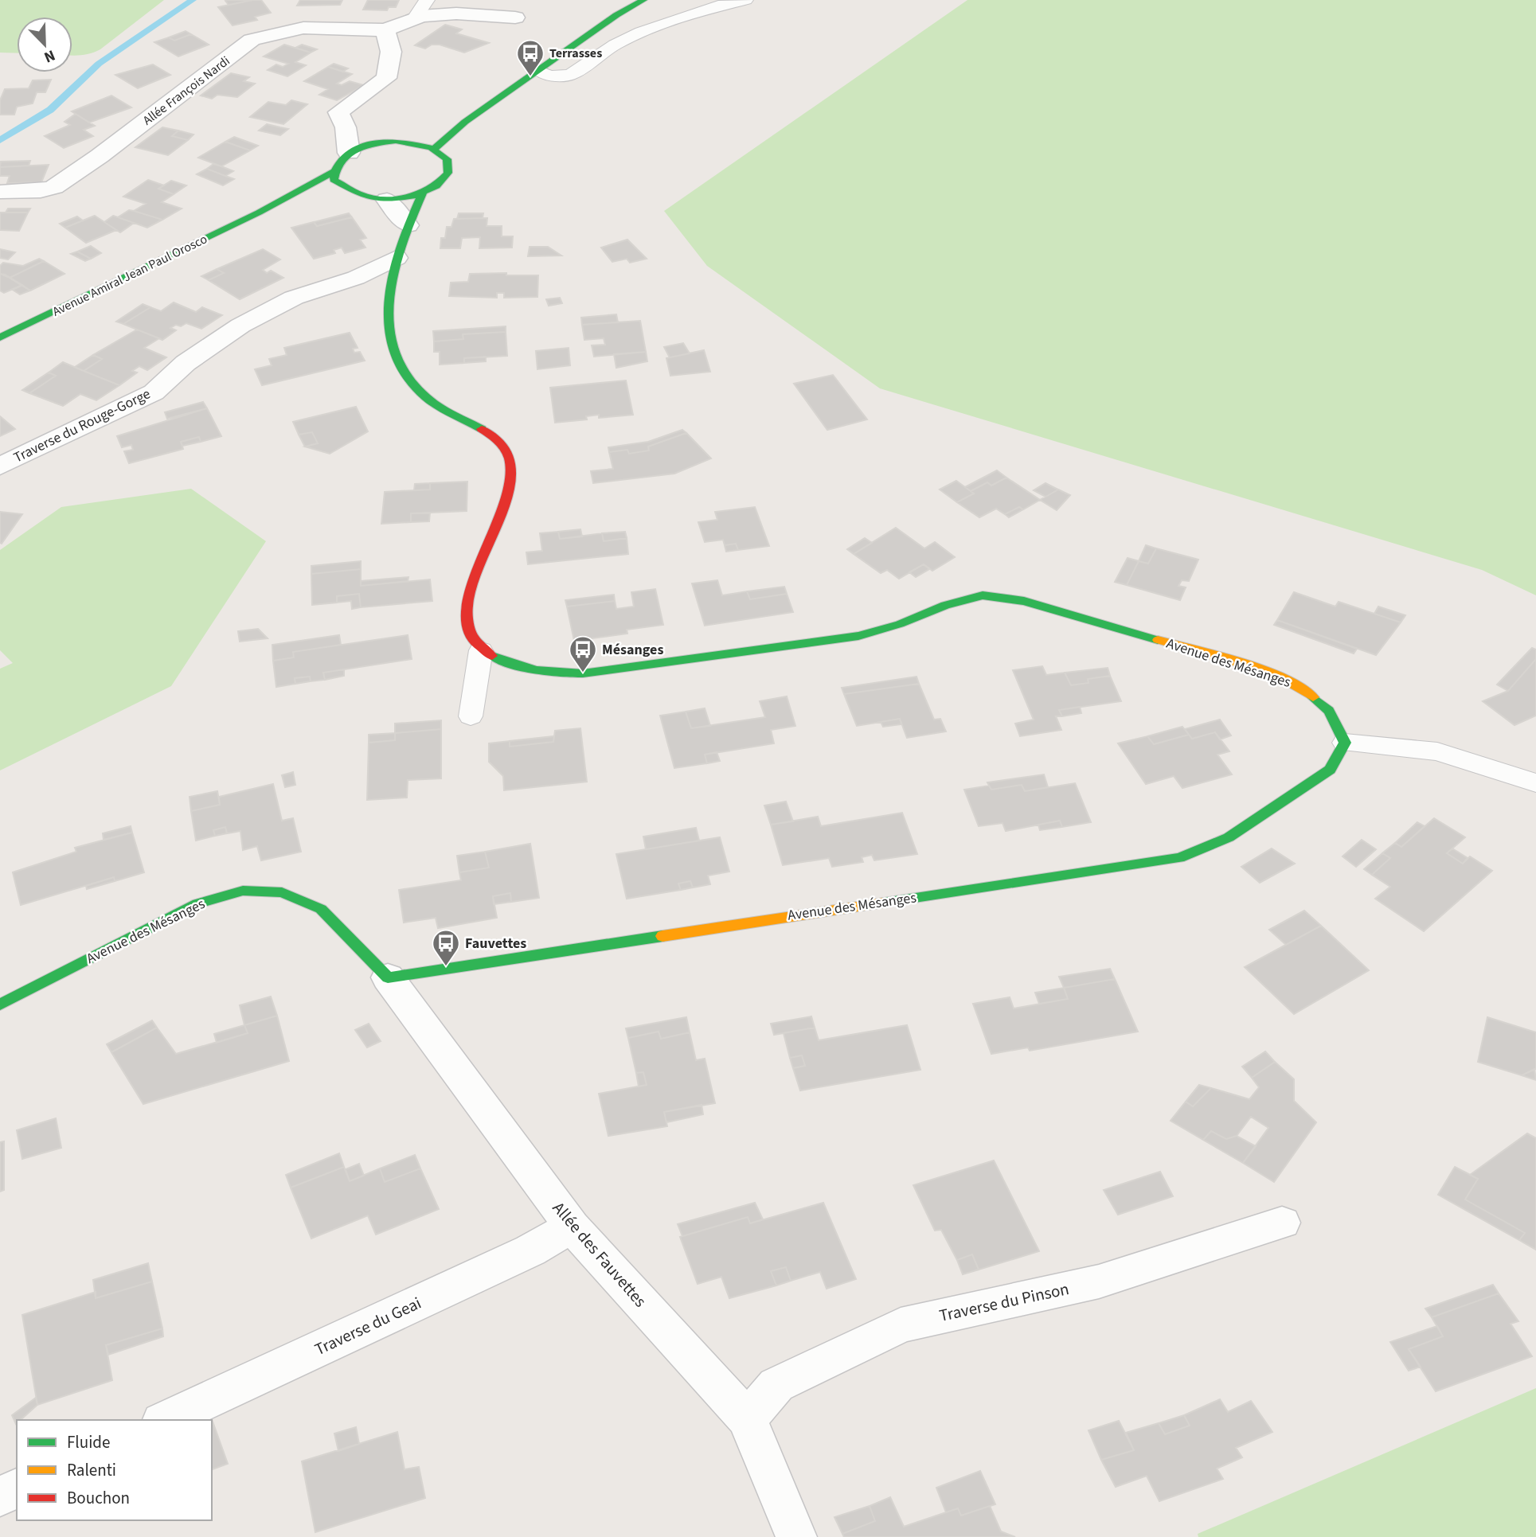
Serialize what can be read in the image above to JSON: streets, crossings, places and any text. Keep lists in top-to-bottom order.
{
  "streets": {
    "street": [
      "Allée François Nardi",
      "Avenue Amiral Jean Paul Orosco",
      "Traverse du Rouge-Gorge",
      "Avenue des Mésanges",
      "Allée des Fauvettes",
      "Traverse du Pinson",
      "Traverse du Geai"
    ]
  },
  "crossings": [
    ["Avenue des Mésanges", "Allée des Fauvettes"],
    ["Allée des Fauvettes", "Traverse du Pinson"],
    ["Allée des Fauvettes", "Traverse du Geai"]
  ],
  "places": {
    "bus stop": ["Terrasses", "Mésanges", "Fauvettes"]
  },
  "legend": ["Fluide", "Ralenti", "Bouchon"],
  "north": "bottom right"
}
